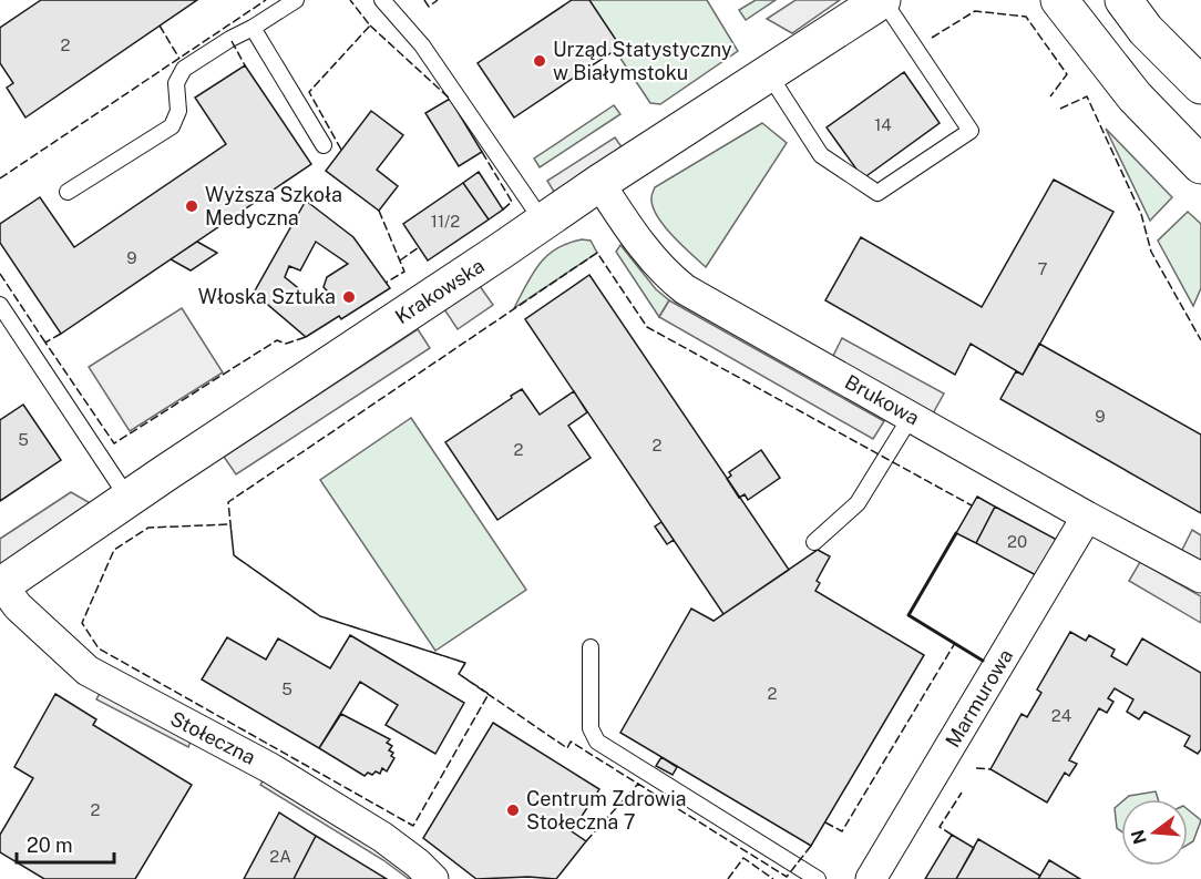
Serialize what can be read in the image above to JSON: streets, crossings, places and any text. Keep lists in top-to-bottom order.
{
  "streets": {
    "street": [
      "Krakowska",
      "Brukowa",
      "Marmurowa",
      "Stołeczna"
    ]
  },
  "crossings": [
    ["Krakowska", "Brukowa"],
    ["Krakowska", "Stołeczna"],
    ["Brukowa", "Marmurowa"]
  ],
  "places": [
    "Urząd Statystyczny w Białymstoku",
    "Wyższa Szkoła Medyczna",
    "Włoska Sztuka",
    "Centrum Zdrowia Stołeczna 7"
  ],
  "house_numbers": [
    "2",
    "14",
    "11/2",
    "9",
    "7",
    "9",
    "5",
    "2",
    "2",
    "20",
    "5",
    "2",
    "24",
    "2",
    "2A"
  ],
  "scale_bar": "20 m",
  "north": "left"
}
